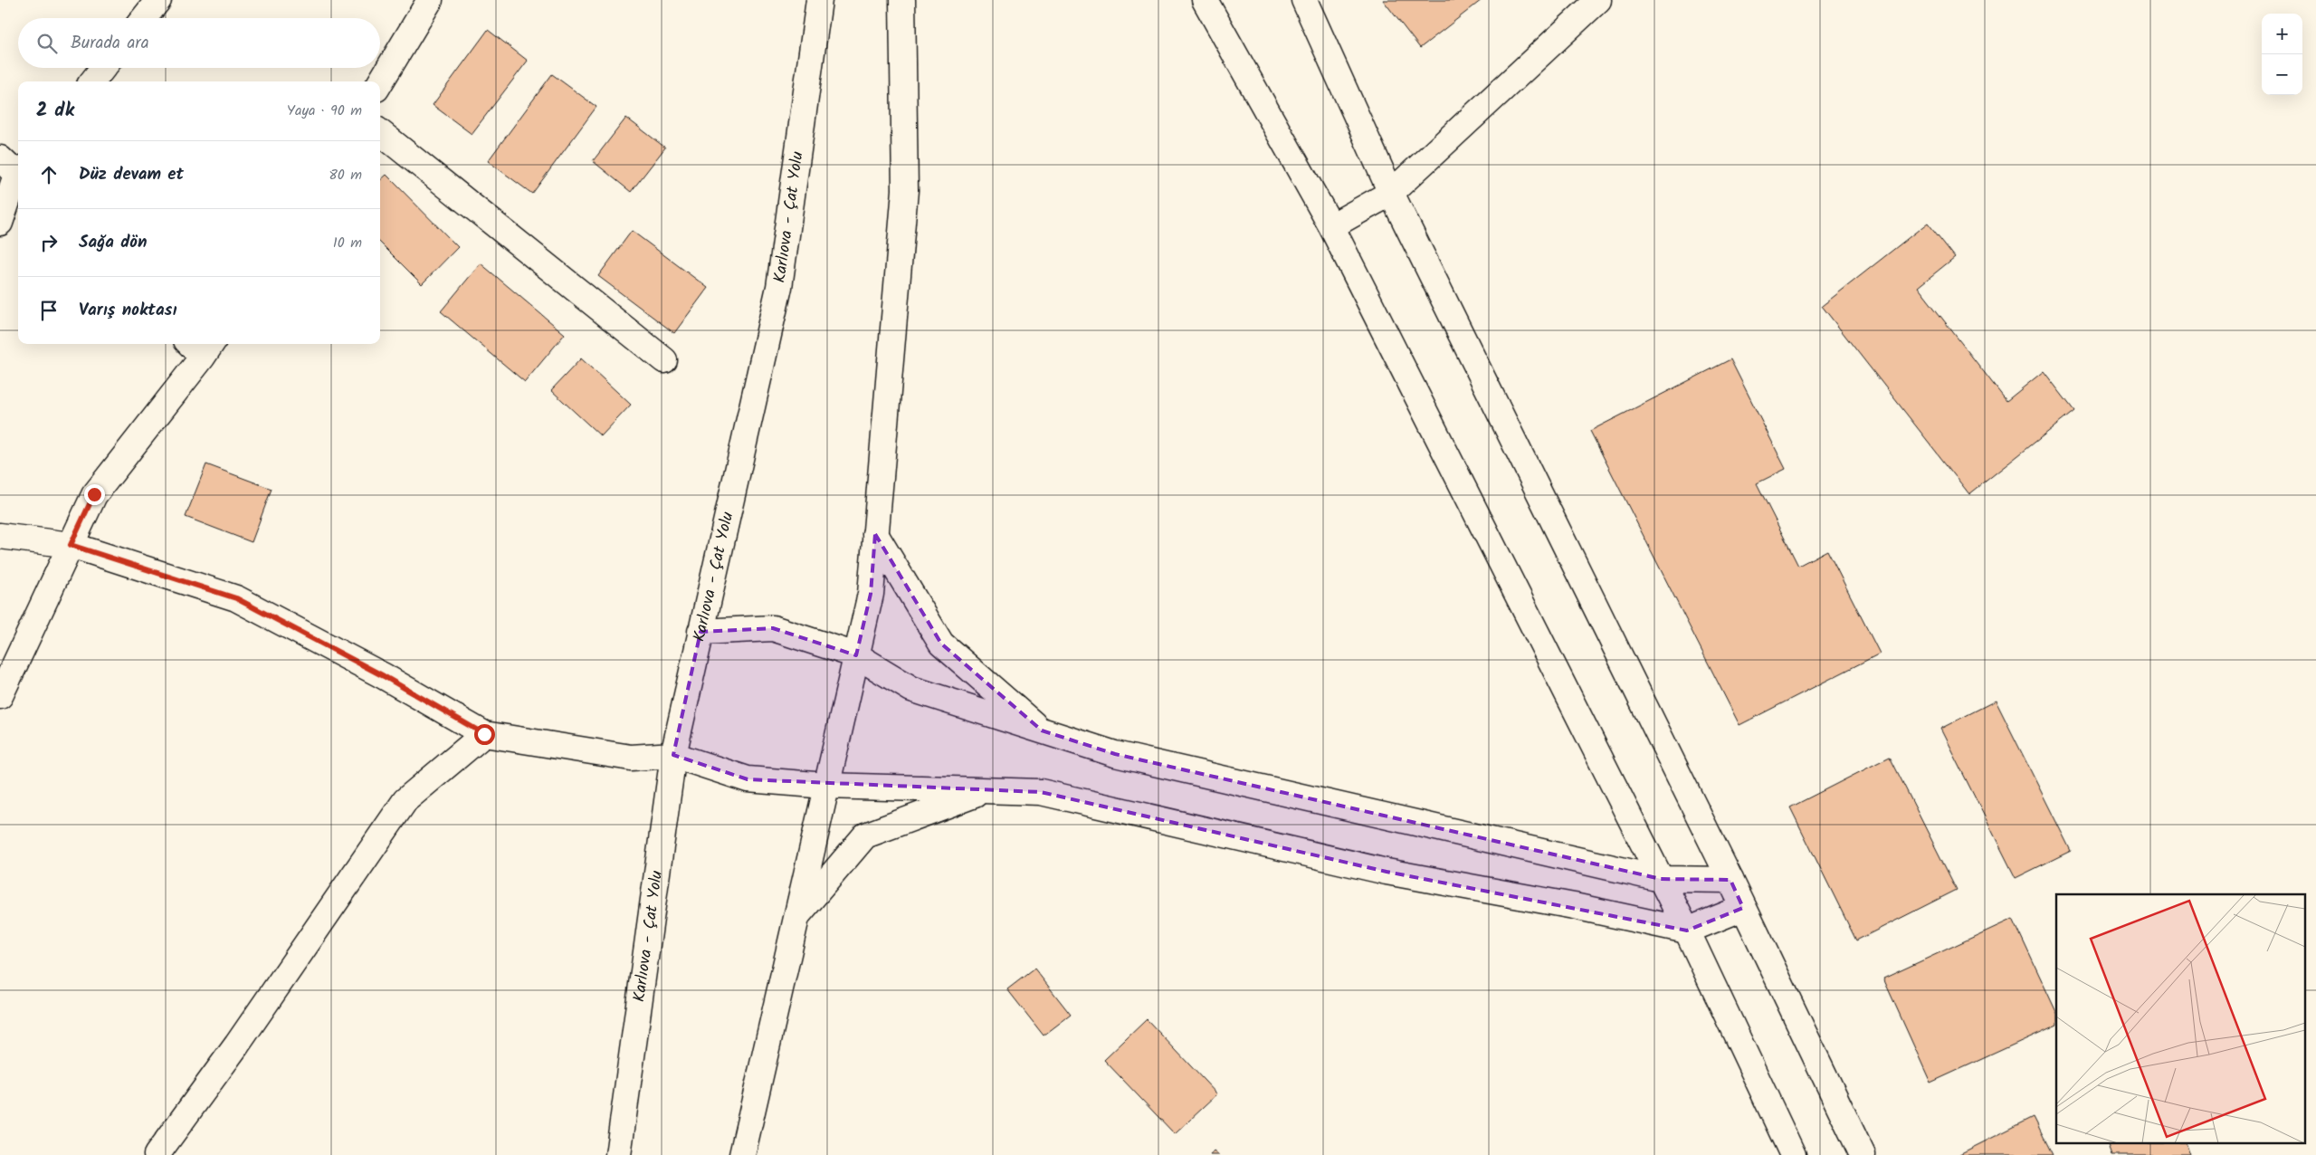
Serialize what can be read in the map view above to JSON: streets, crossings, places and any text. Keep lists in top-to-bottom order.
{
  "streets": {
    "main road": ["Karlıova - Çat Yolu"]
  },
  "page": {
    "map_buttons": ["+", "−"],
    "search": "Burada ara",
    "heading": ["2 dk", "Yaya · 90 m"],
    "list": [
      ["Düz devam et", "80 m"],
      ["Sağa dön", "10 m"],
      "Varış noktası"
    ]
  }
}
